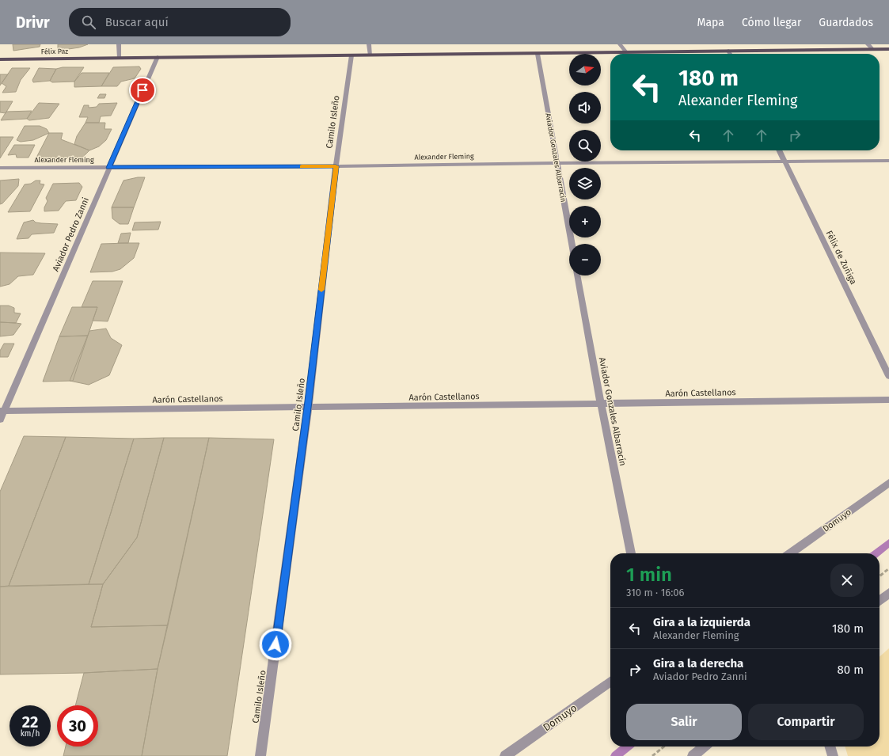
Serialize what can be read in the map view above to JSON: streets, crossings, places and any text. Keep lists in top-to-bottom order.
{
  "streets": {
    "main road": ["Félix Paz"],
    "street": [
      "Camilo Isleño",
      "Alexander Fleming",
      "Aviador Gonzales Albarracín",
      "Aviador Pedro Zanni",
      "Félix de Zuñiga",
      "Aarón Castellanos",
      "Domuyo"
    ]
  },
  "crossings": [
    ["Félix Paz", "Camilo Isleño"],
    ["Félix Paz", "Aviador Gonzales Albarracín"],
    ["Félix Paz", "Aviador Pedro Zanni"],
    ["Camilo Isleño", "Alexander Fleming"],
    ["Camilo Isleño", "Aarón Castellanos"],
    ["Alexander Fleming", "Aviador Gonzales Albarracín"],
    ["Alexander Fleming", "Aviador Pedro Zanni"],
    ["Alexander Fleming", "Félix de Zuñiga"],
    ["Aviador Gonzales Albarracín", "Aarón Castellanos"],
    ["Aviador Pedro Zanni", "Aarón Castellanos"]
  ],
  "north": "right",
  "page": {
    "header": "Drivr",
    "search": "Buscar aquí",
    "nav": ["Mapa", "Cómo llegar", "Guardados"],
    "map_buttons": ["+", "−"],
    "turn": ["180 m", "Alexander Fleming"],
    "heading": ["1 min", "310 m · 16:06"],
    "list": [
      {
        "name": "Gira a la izquierda",
        "note": "Alexander Fleming",
        "value": "180 m"
      },
      {
        "name": "Gira a la derecha",
        "note": "Aviador Pedro Zanni",
        "value": "80 m"
      }
    ],
    "buttons": ["Salir", "Compartir"],
    "speed": "22 km/h",
    "limit": "30"
  }
}
